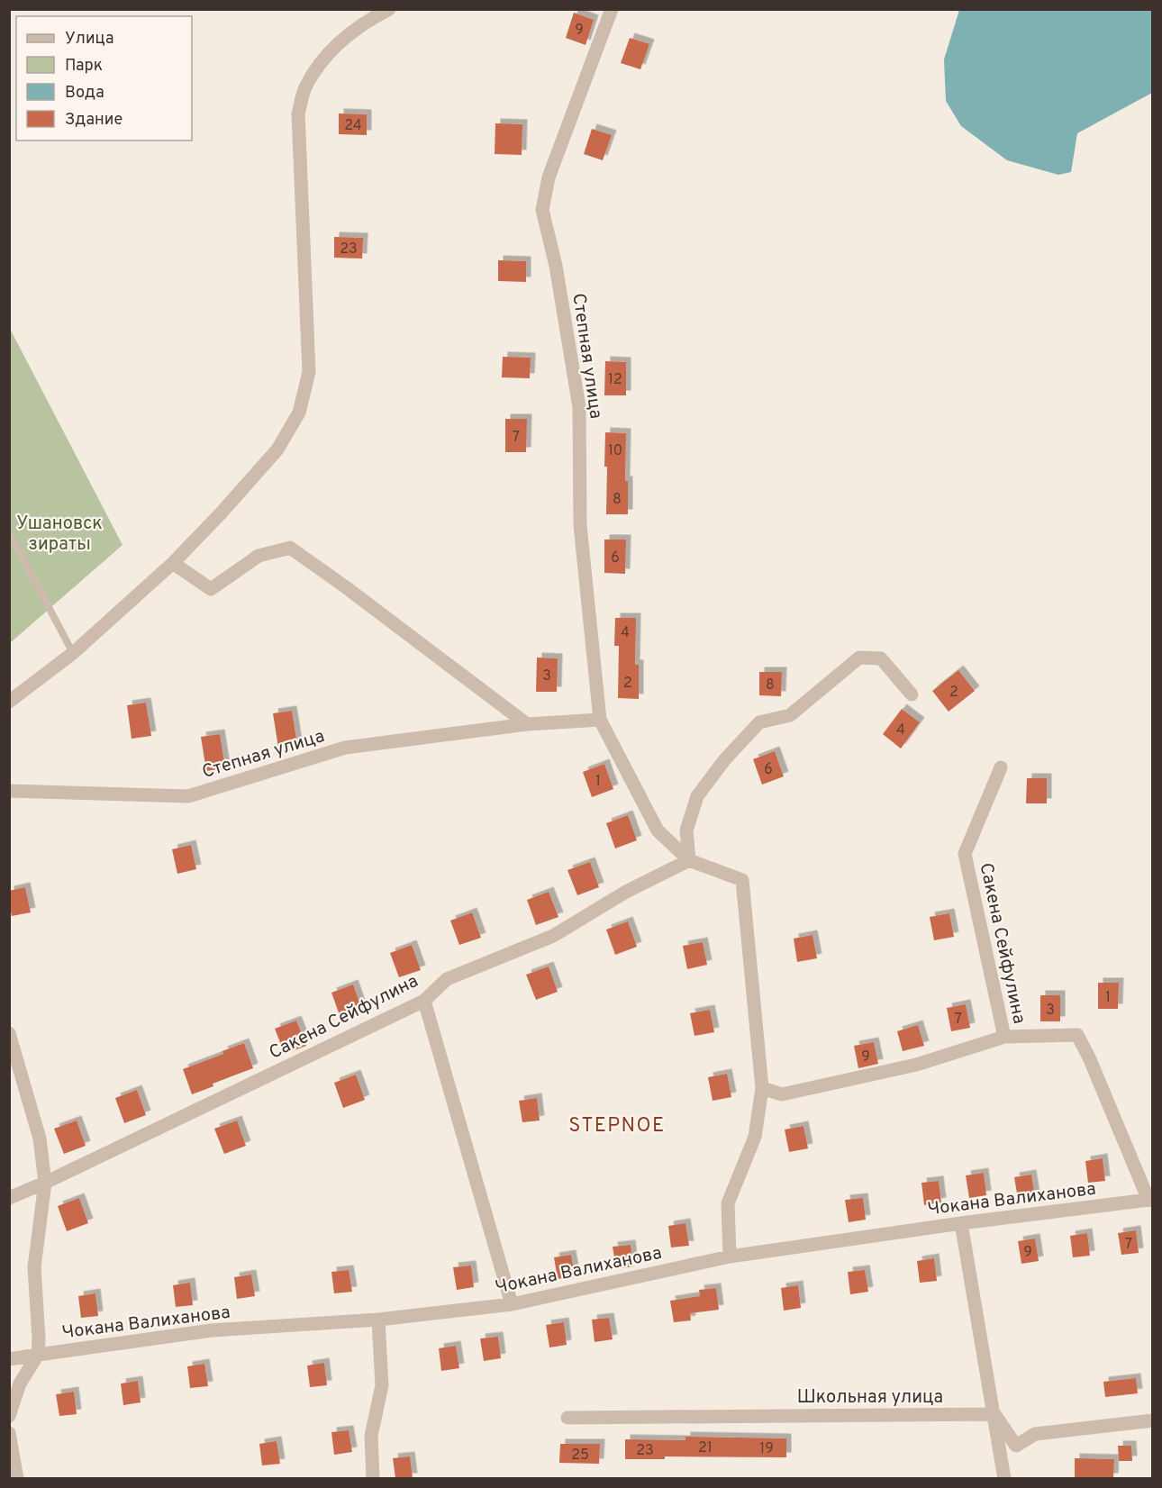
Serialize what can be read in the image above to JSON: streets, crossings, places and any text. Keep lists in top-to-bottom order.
{
  "streets": {
    "street": [
      "Степная улица",
      "Сакена Сейфулина",
      "Чокана Валиханова",
      "Школьная улица"
    ]
  },
  "crossings": [
    ["Степная улица", "Сакена Сейфулина"],
    ["Сакена Сейфулина", "Чокана Валиханова"]
  ],
  "districts": ["STEPNOE"],
  "parks": ["Ушановск зираты"],
  "house_numbers": [
    "9",
    "24",
    "23",
    "12",
    "7",
    "10",
    "8",
    "6",
    "4",
    "3",
    "2",
    "8",
    "2",
    "4",
    "6",
    "1",
    "1",
    "3",
    "7",
    "9",
    "7",
    "9",
    "21",
    "19",
    "23",
    "25"
  ],
  "legend": [
    "Улица",
    "Парк",
    "Вода",
    "Здание"
  ]
}
